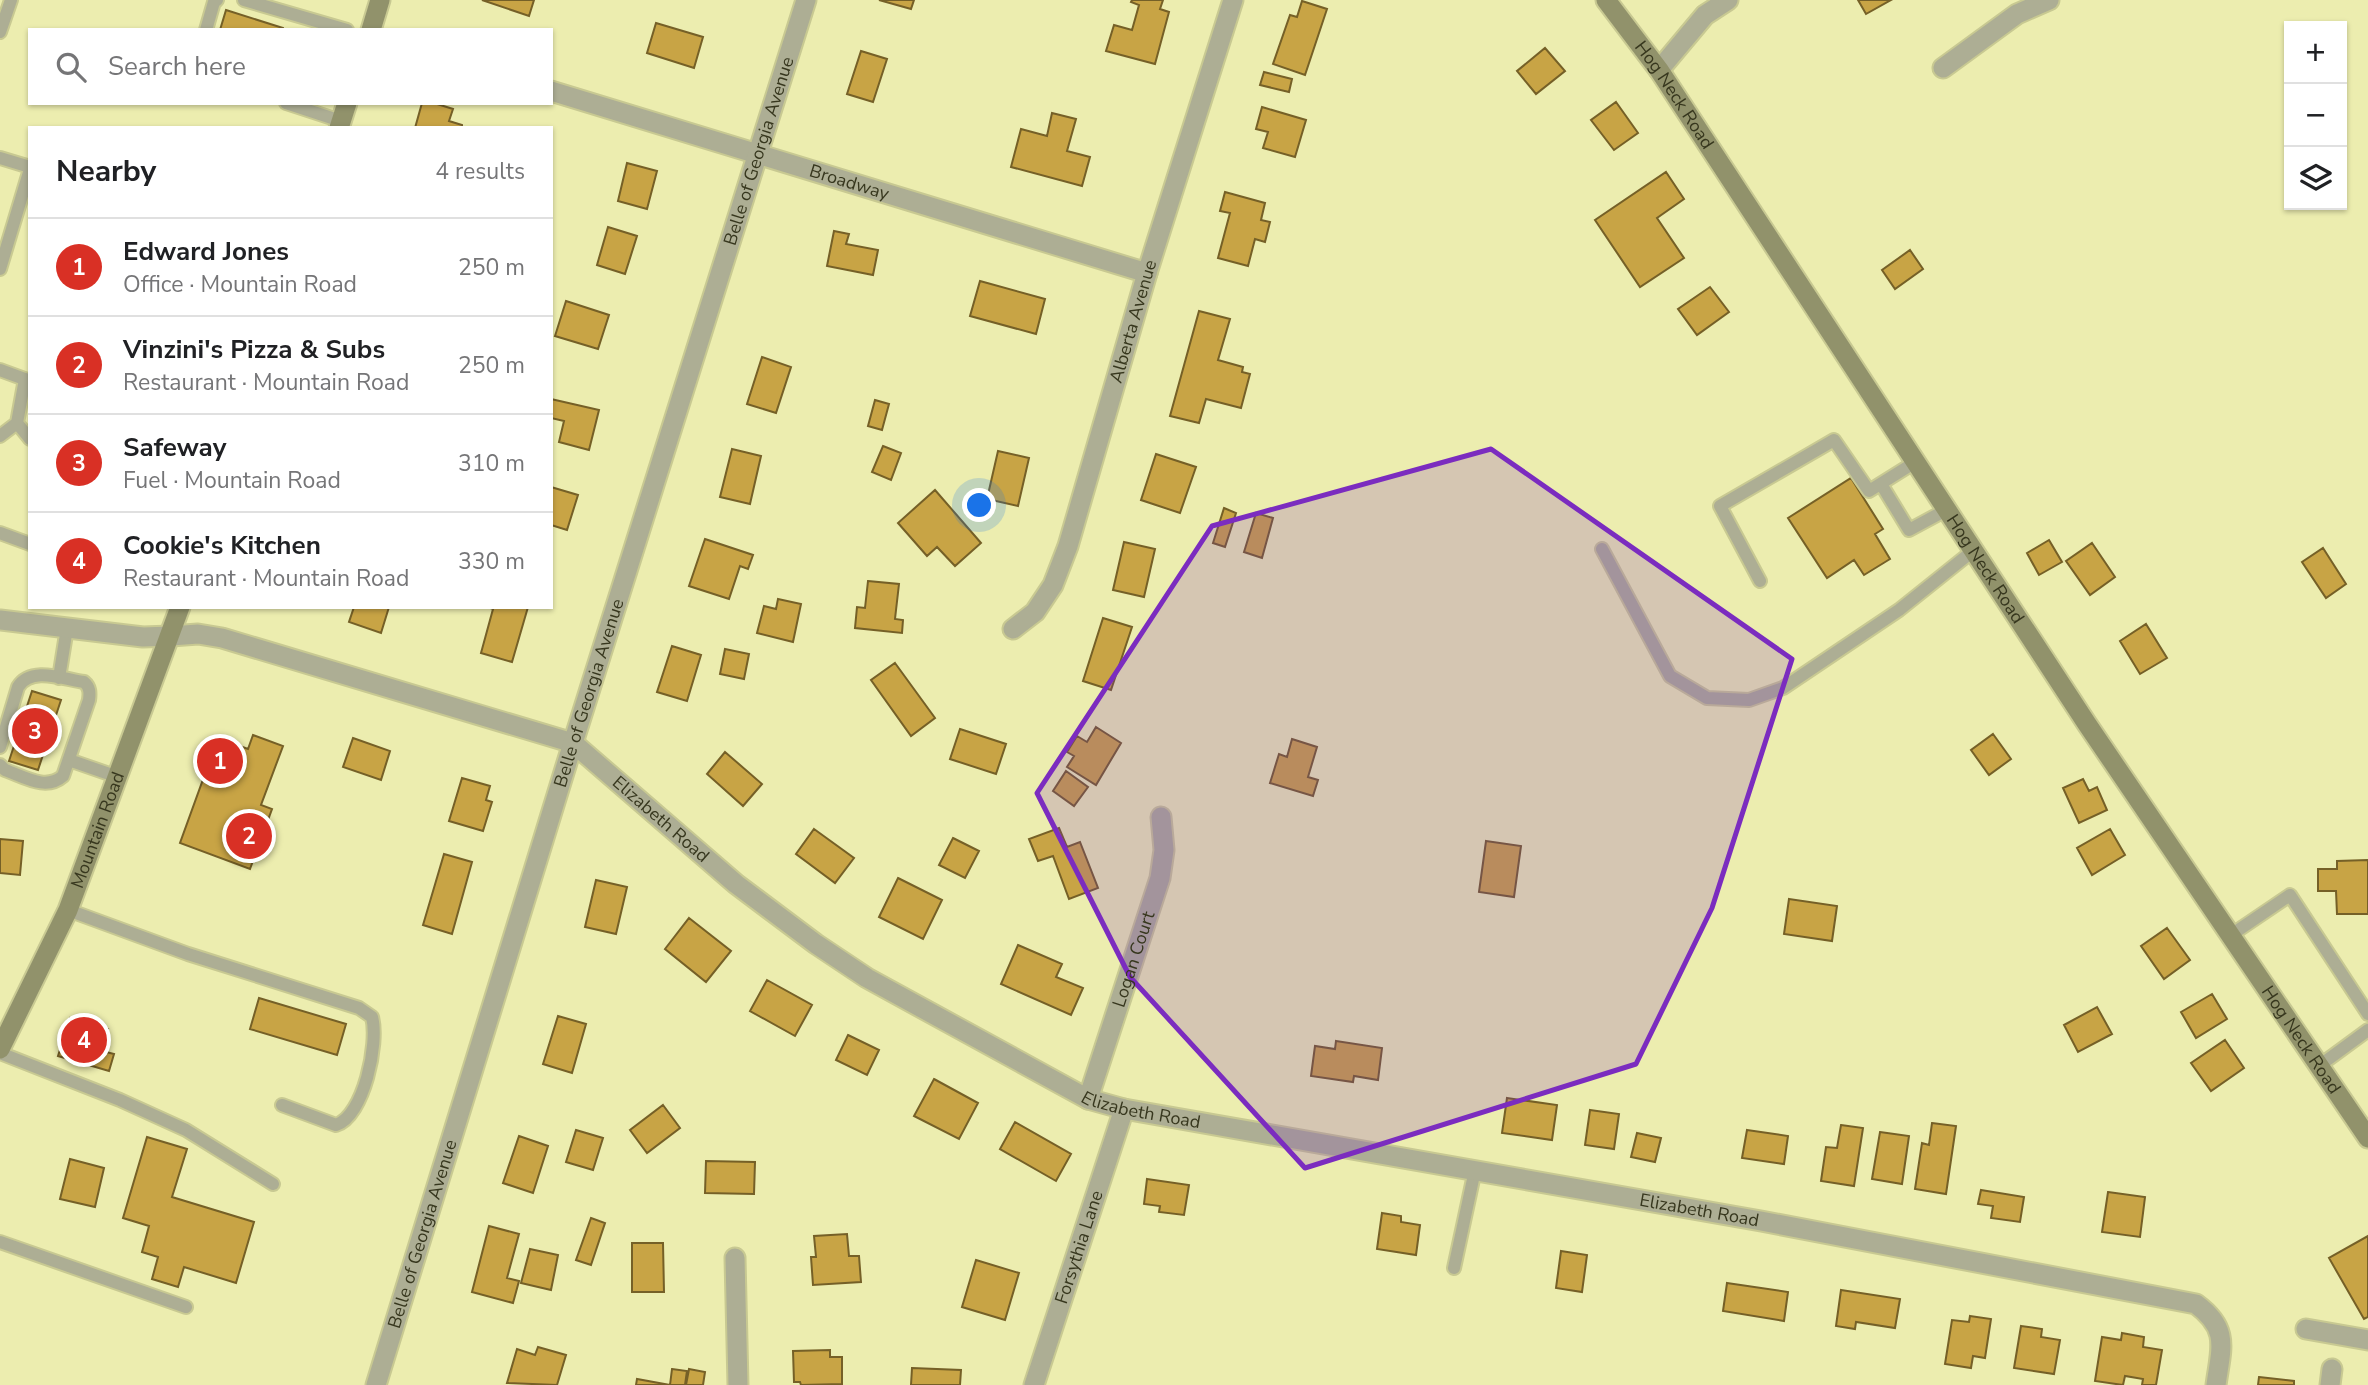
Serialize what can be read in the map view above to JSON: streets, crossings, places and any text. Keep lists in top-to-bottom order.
{
  "streets": {
    "main road": ["Hog Neck Road", "Mountain Road"],
    "street": [
      "Belle of Georgia Avenue",
      "Broadway",
      "Alberta Avenue",
      "Elizabeth Road",
      "Logan Court",
      "Forsythia Lane"
    ]
  },
  "crossings": [
    ["Belle of Georgia Avenue", "Broadway"],
    ["Belle of Georgia Avenue", "Elizabeth Road"],
    ["Broadway", "Alberta Avenue"],
    ["Elizabeth Road", "Mountain Road"],
    ["Elizabeth Road", "Logan Court"],
    ["Elizabeth Road", "Forsythia Lane"]
  ],
  "page": {
    "map_buttons": ["+", "−"],
    "search": "Search here",
    "heading": ["Nearby", "4 results"],
    "list": [
      {
        "mark": "1",
        "name": "Edward Jones",
        "note": "Office · Mountain Road",
        "value": "250 m"
      },
      {
        "mark": "2",
        "name": "Vinzini's Pizza & Subs",
        "note": "Restaurant · Mountain Road",
        "value": "250 m"
      },
      {
        "mark": "3",
        "name": "Safeway",
        "note": "Fuel · Mountain Road",
        "value": "310 m"
      },
      {
        "mark": "4",
        "name": "Cookie's Kitchen",
        "note": "Restaurant · Mountain Road",
        "value": "330 m"
      }
    ],
    "pins": [
      "3",
      "1",
      "2",
      "4"
    ]
  }
}
